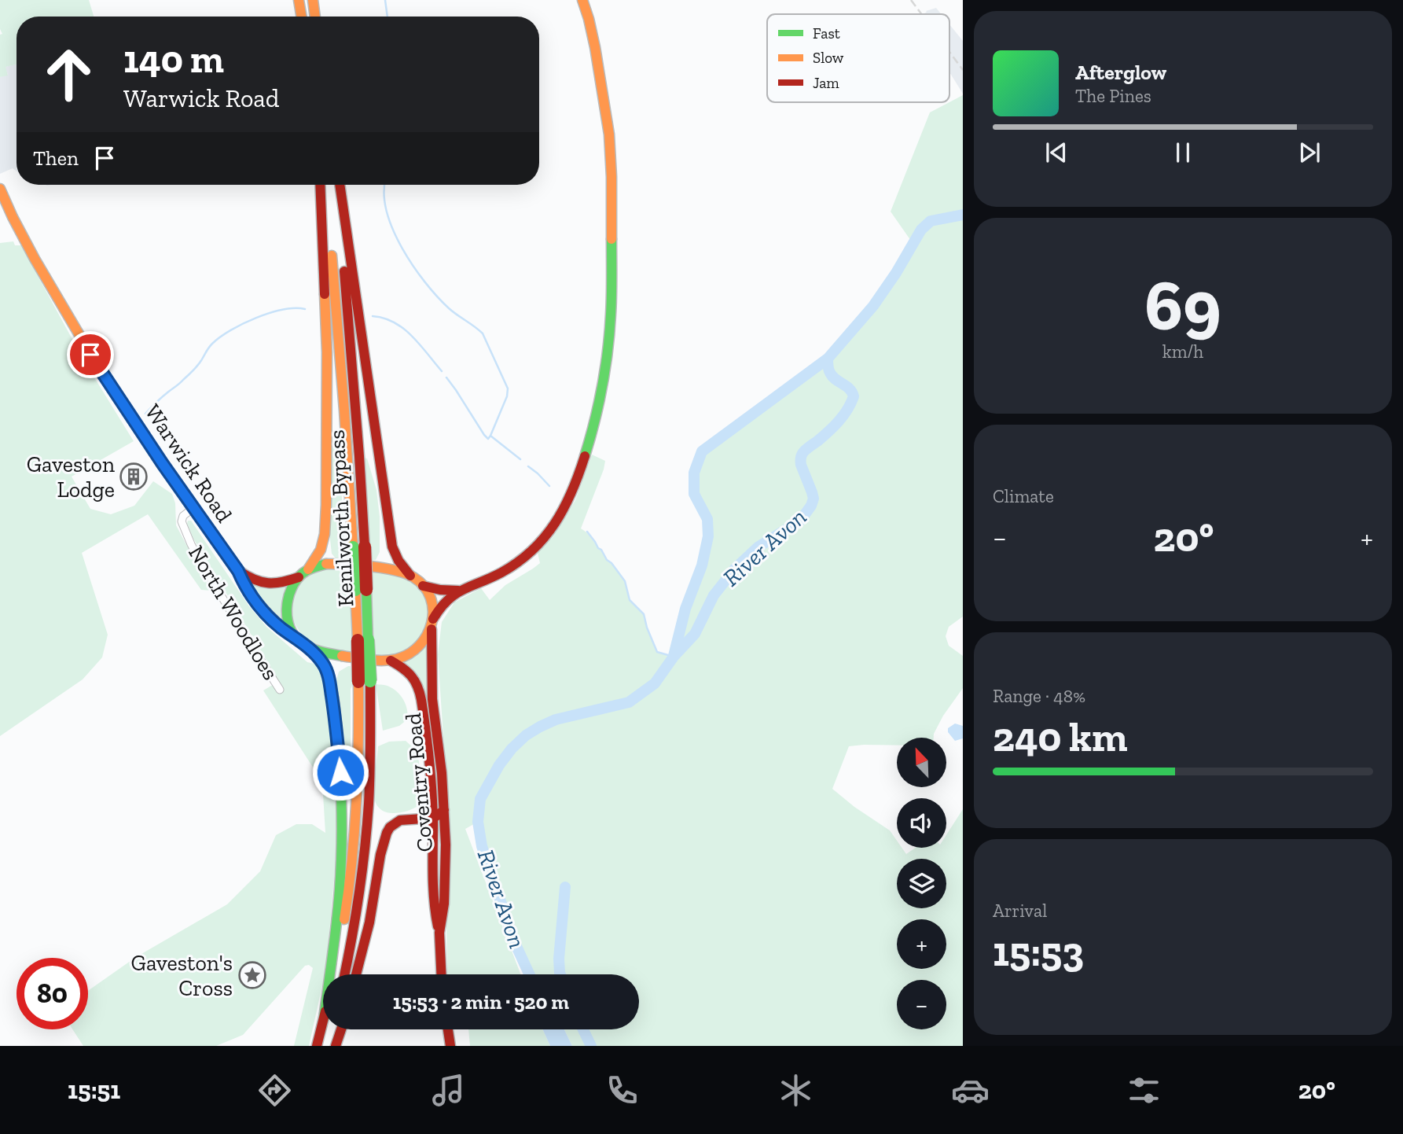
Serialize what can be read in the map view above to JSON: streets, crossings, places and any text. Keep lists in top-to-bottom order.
{
  "streets": {
    "main road": ["Warwick Road", "Kenilworth Bypass", "Coventry Road"],
    "street": ["North Woodloes"]
  },
  "crossings": [
    ["Warwick Road", "North Woodloes"],
    ["Warwick Road", "Coventry Road"]
  ],
  "water": ["River Avon"],
  "places": {
    "building": ["Gaveston Lodge"],
    "place": ["Gaveston's Cross"]
  },
  "legend": ["Fast", "Slow", "Jam"],
  "north": "top left",
  "page": {
    "turn": ["140 m", "Warwick Road"],
    "song": ["Afterglow", "The Pines"],
    "then": "Then",
    "tile": [
      ["69", "km/h"],
      "Climate",
      ["Range · 48%", "240 km"],
      ["Arrival", "15:53"]
    ],
    "heat": ["−", "20°", "+"],
    "map_buttons": ["+", "−"],
    "limit": "80",
    "trip": "15:53 · 2 min · 520 m",
    "tabs": ["15:51", "20°"]
  }
}
